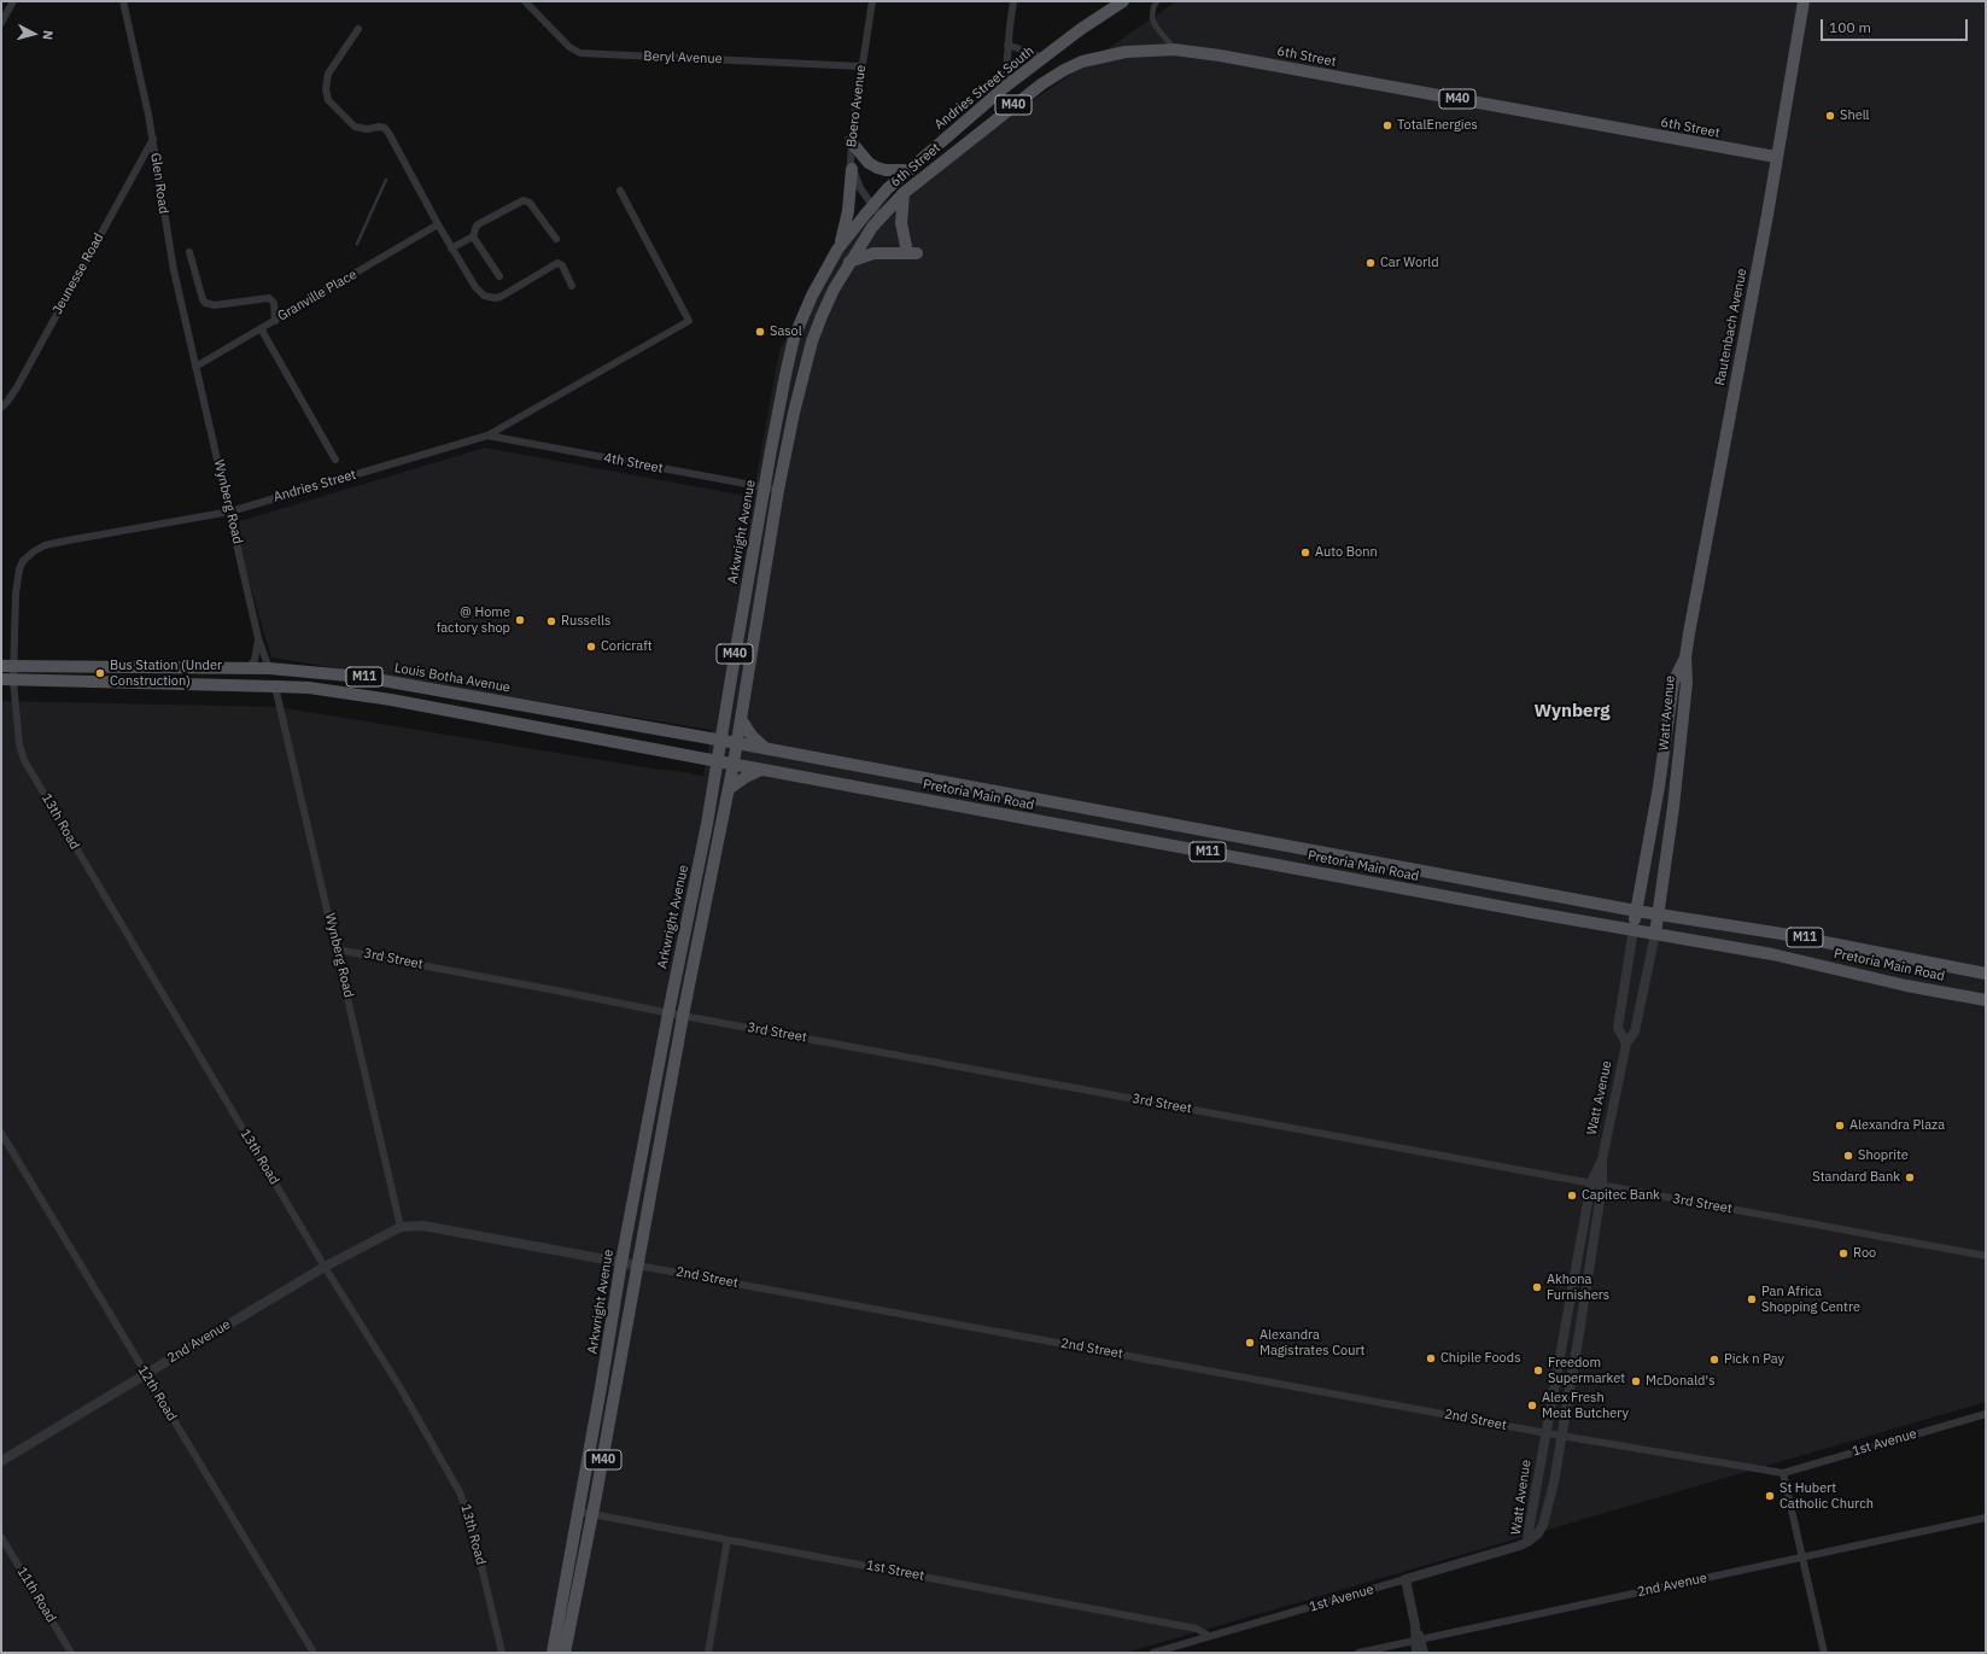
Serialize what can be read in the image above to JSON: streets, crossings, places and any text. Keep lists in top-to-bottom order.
{
  "streets": {
    "main road": [
      "6th Street",
      "Andries Street South",
      "M40",
      "Rautenbach Avenue",
      "Arkwright Avenue",
      "M11",
      "Louis Botha Avenue",
      "Watt Avenue",
      "Pretoria Main Road"
    ],
    "street": [
      "Beryl Avenue",
      "Boero Avenue",
      "Glen Road",
      "Jeunesse Road",
      "Granville Place",
      "4th Street",
      "Andries Street",
      "Wynberg Road",
      "13th Road",
      "3rd Street",
      "2nd Street",
      "2nd Avenue",
      "12th Road",
      "1st Avenue",
      "1st Street",
      "11th Road"
    ]
  },
  "crossings": [
    ["6th Street", "M40"],
    ["6th Street", "Boero Avenue"],
    ["6th Street", "Rautenbach Avenue"],
    ["Beryl Avenue", "Boero Avenue"],
    ["Andries Street South", "Boero Avenue"],
    ["Andries Street South", "Arkwright Avenue"],
    ["M40", "Boero Avenue"],
    ["M40", "4th Street"],
    ["M40", "M11"],
    ["M40", "Pretoria Main Road"],
    ["M40", "3rd Street"],
    ["M40", "2nd Street"],
    ["M40", "1st Street"],
    ["Boero Avenue", "Arkwright Avenue"],
    ["Glen Road", "Jeunesse Road"],
    ["Glen Road", "Granville Place"],
    ["Glen Road", "Wynberg Road"],
    ["Granville Place", "Wynberg Road"],
    ["Rautenbach Avenue", "Watt Avenue"],
    ["4th Street", "Andries Street"],
    ["4th Street", "Arkwright Avenue"],
    ["Andries Street", "Wynberg Road"],
    ["Andries Street", "Louis Botha Avenue"],
    ["Andries Street", "13th Road"],
    ["Wynberg Road", "M11"],
    ["Wynberg Road", "Louis Botha Avenue"],
    ["Wynberg Road", "3rd Street"],
    ["Wynberg Road", "2nd Street"],
    ["Wynberg Road", "2nd Avenue"],
    ["Arkwright Avenue", "M11"],
    ["Arkwright Avenue", "Louis Botha Avenue"],
    ["Arkwright Avenue", "3rd Street"],
    ["Arkwright Avenue", "2nd Street"],
    ["Arkwright Avenue", "1st Street"],
    ["M11", "Louis Botha Avenue"],
    ["M11", "Pretoria Main Road"],
    ["M11", "13th Road"],
    ["Louis Botha Avenue", "13th Road"],
    ["Watt Avenue", "Pretoria Main Road"],
    ["Watt Avenue", "3rd Street"],
    ["Watt Avenue", "2nd Street"],
    ["Watt Avenue", "1st Avenue"],
    ["13th Road", "2nd Avenue"],
    ["2nd Street", "2nd Avenue"],
    ["2nd Street", "1st Avenue"],
    ["2nd Avenue", "12th Road"],
    ["1st Avenue", "1st Street"]
  ],
  "districts": ["Wynberg"],
  "places": [
    "Shell",
    "TotalEnergies",
    "Car World",
    "Sasol",
    "Auto Bonn",
    "@ Home factory shop",
    "Russells",
    "Coricraft",
    "Bus Station (Under Construction)",
    "Alexandra Plaza",
    "Shoprite",
    "Standard Bank",
    "Capitec Bank",
    "Roo",
    "Akhona Furnishers",
    "Pan Africa Shopping Centre",
    "Alexandra Magistrates Court",
    "Chipile Foods",
    "Pick n Pay",
    "Freedom Supermarket",
    "McDonald's",
    "Alex Fresh Meat Butchery",
    "St Hubert Catholic Church"
  ],
  "scale_bar": "100 m",
  "north": "right"
}
